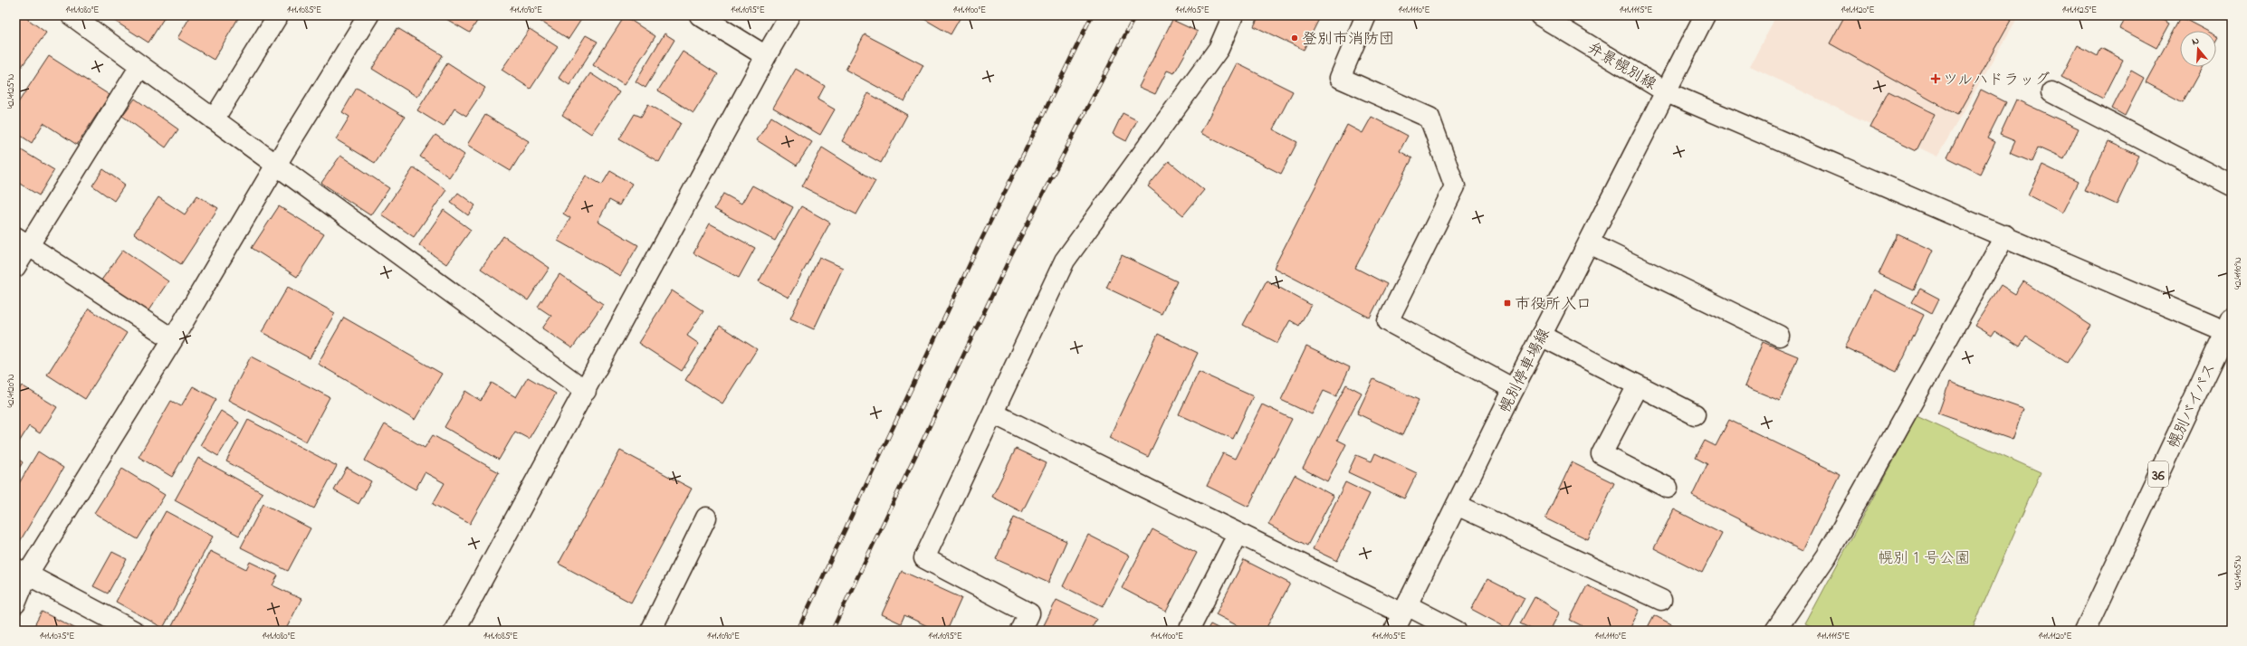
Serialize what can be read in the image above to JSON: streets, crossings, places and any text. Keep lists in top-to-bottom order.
{
  "streets": {
    "main road": [
      "弁景幌別線",
      "幌別停車場線",
      "幌別バイパス",
      "36"
    ]
  },
  "crossings": [
    ["弁景幌別線", "幌別停車場線"]
  ],
  "parks": ["幌別１号公園"],
  "places": {
    "other": ["登別市消防団"],
    "health": ["ツルハドラッグ"],
    "transit": ["市役所入口"]
  },
  "north": "top",
  "coordinates": [
    "141.1080°E",
    "141.1085°E",
    "141.1090°E",
    "141.1095°E",
    "141.1100°E",
    "141.1105°E",
    "141.1110°E",
    "141.1115°E",
    "141.1120°E",
    "141.1125°E",
    "42.4125°N",
    "42.4110°N",
    "42.4120°N",
    "42.4105°N",
    "141.1075°E"
  ]
}
